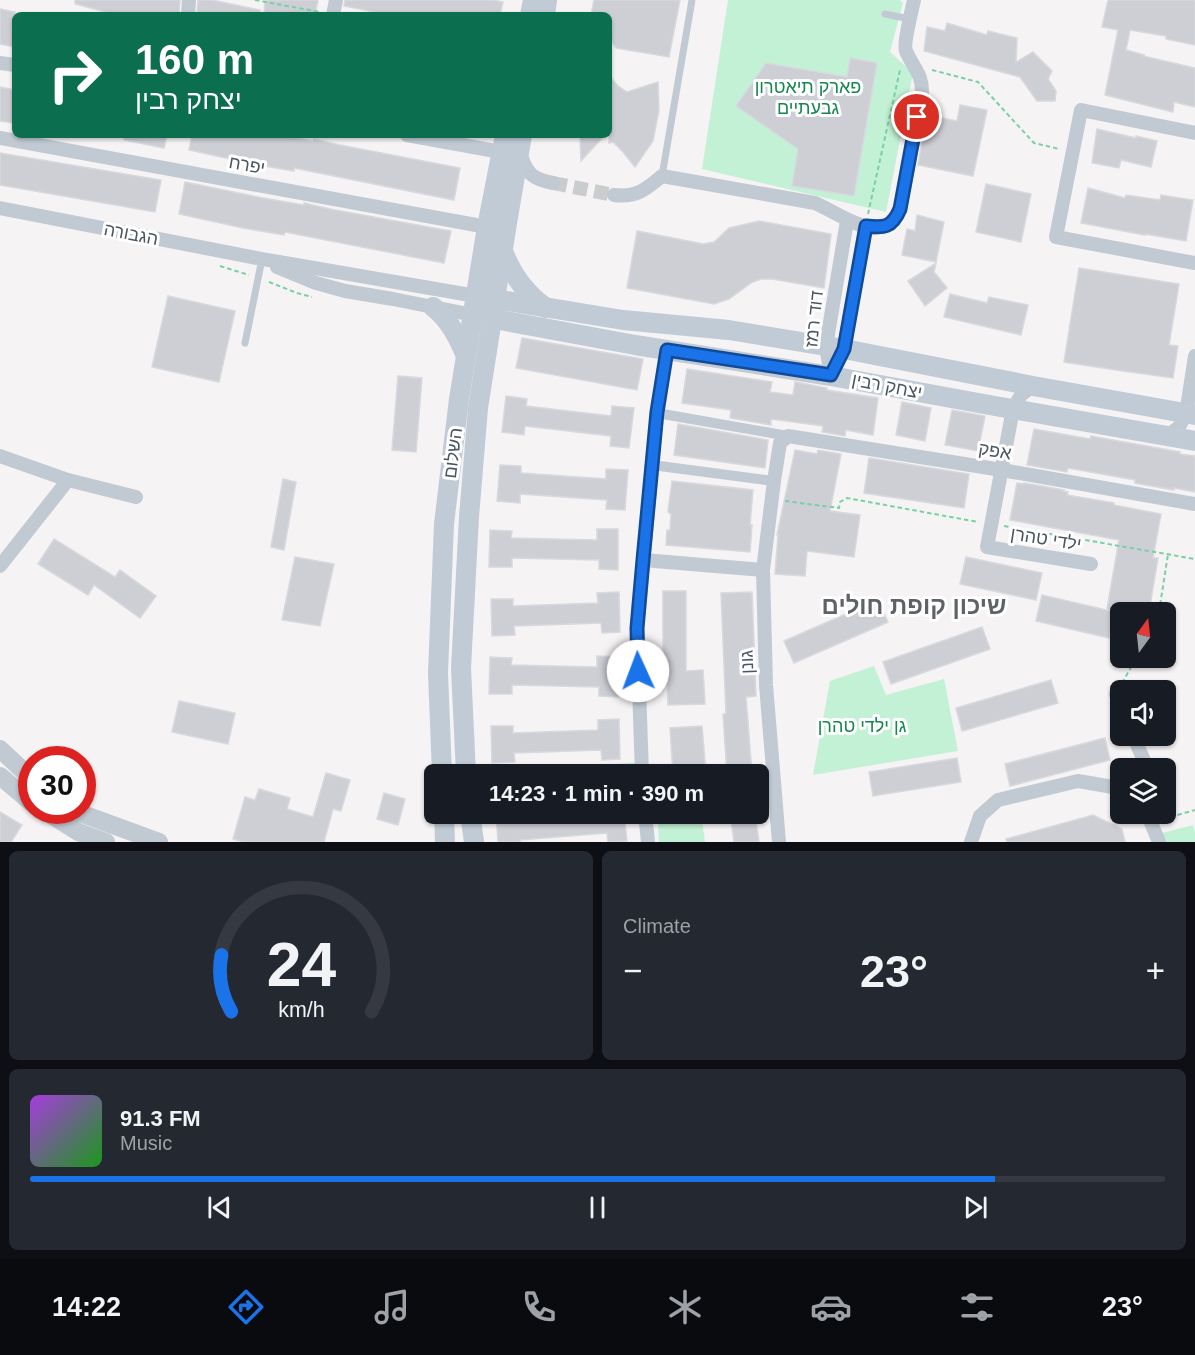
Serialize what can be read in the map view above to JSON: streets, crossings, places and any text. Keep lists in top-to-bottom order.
{
  "streets": {
    "main road": ["יצחק רבין", "השלום"],
    "street": [
      "יפרח",
      "הגבורה",
      "דוד רמז",
      "אפק",
      "ילדי טהרן",
      "גונן"
    ]
  },
  "crossings": [
    ["יפרח", "השלום"],
    ["הגבורה", "יצחק רבין"],
    ["הגבורה", "השלום"],
    ["דוד רמז", "יצחק רבין"],
    ["יצחק רבין", "השלום"],
    ["יצחק רבין", "ילדי טהרן"],
    ["אפק", "ילדי טהרן"]
  ],
  "districts": ["שיכון קופת חולים"],
  "parks": ["פארק תיאטרון גבעתיים", "גן ילדי טהרן"],
  "north": "top",
  "page": {
    "turn": ["160 m", "יצחק רבין"],
    "limit": "30",
    "trip": "14:23 · 1 min · 390 m",
    "tile": "Climate",
    "heat": ["−", "23°", "+"],
    "song": ["91.3 FM", "Music"],
    "tabs": ["14:22", "23°"],
    "gauge": ["24", "km/h"]
  }
}
